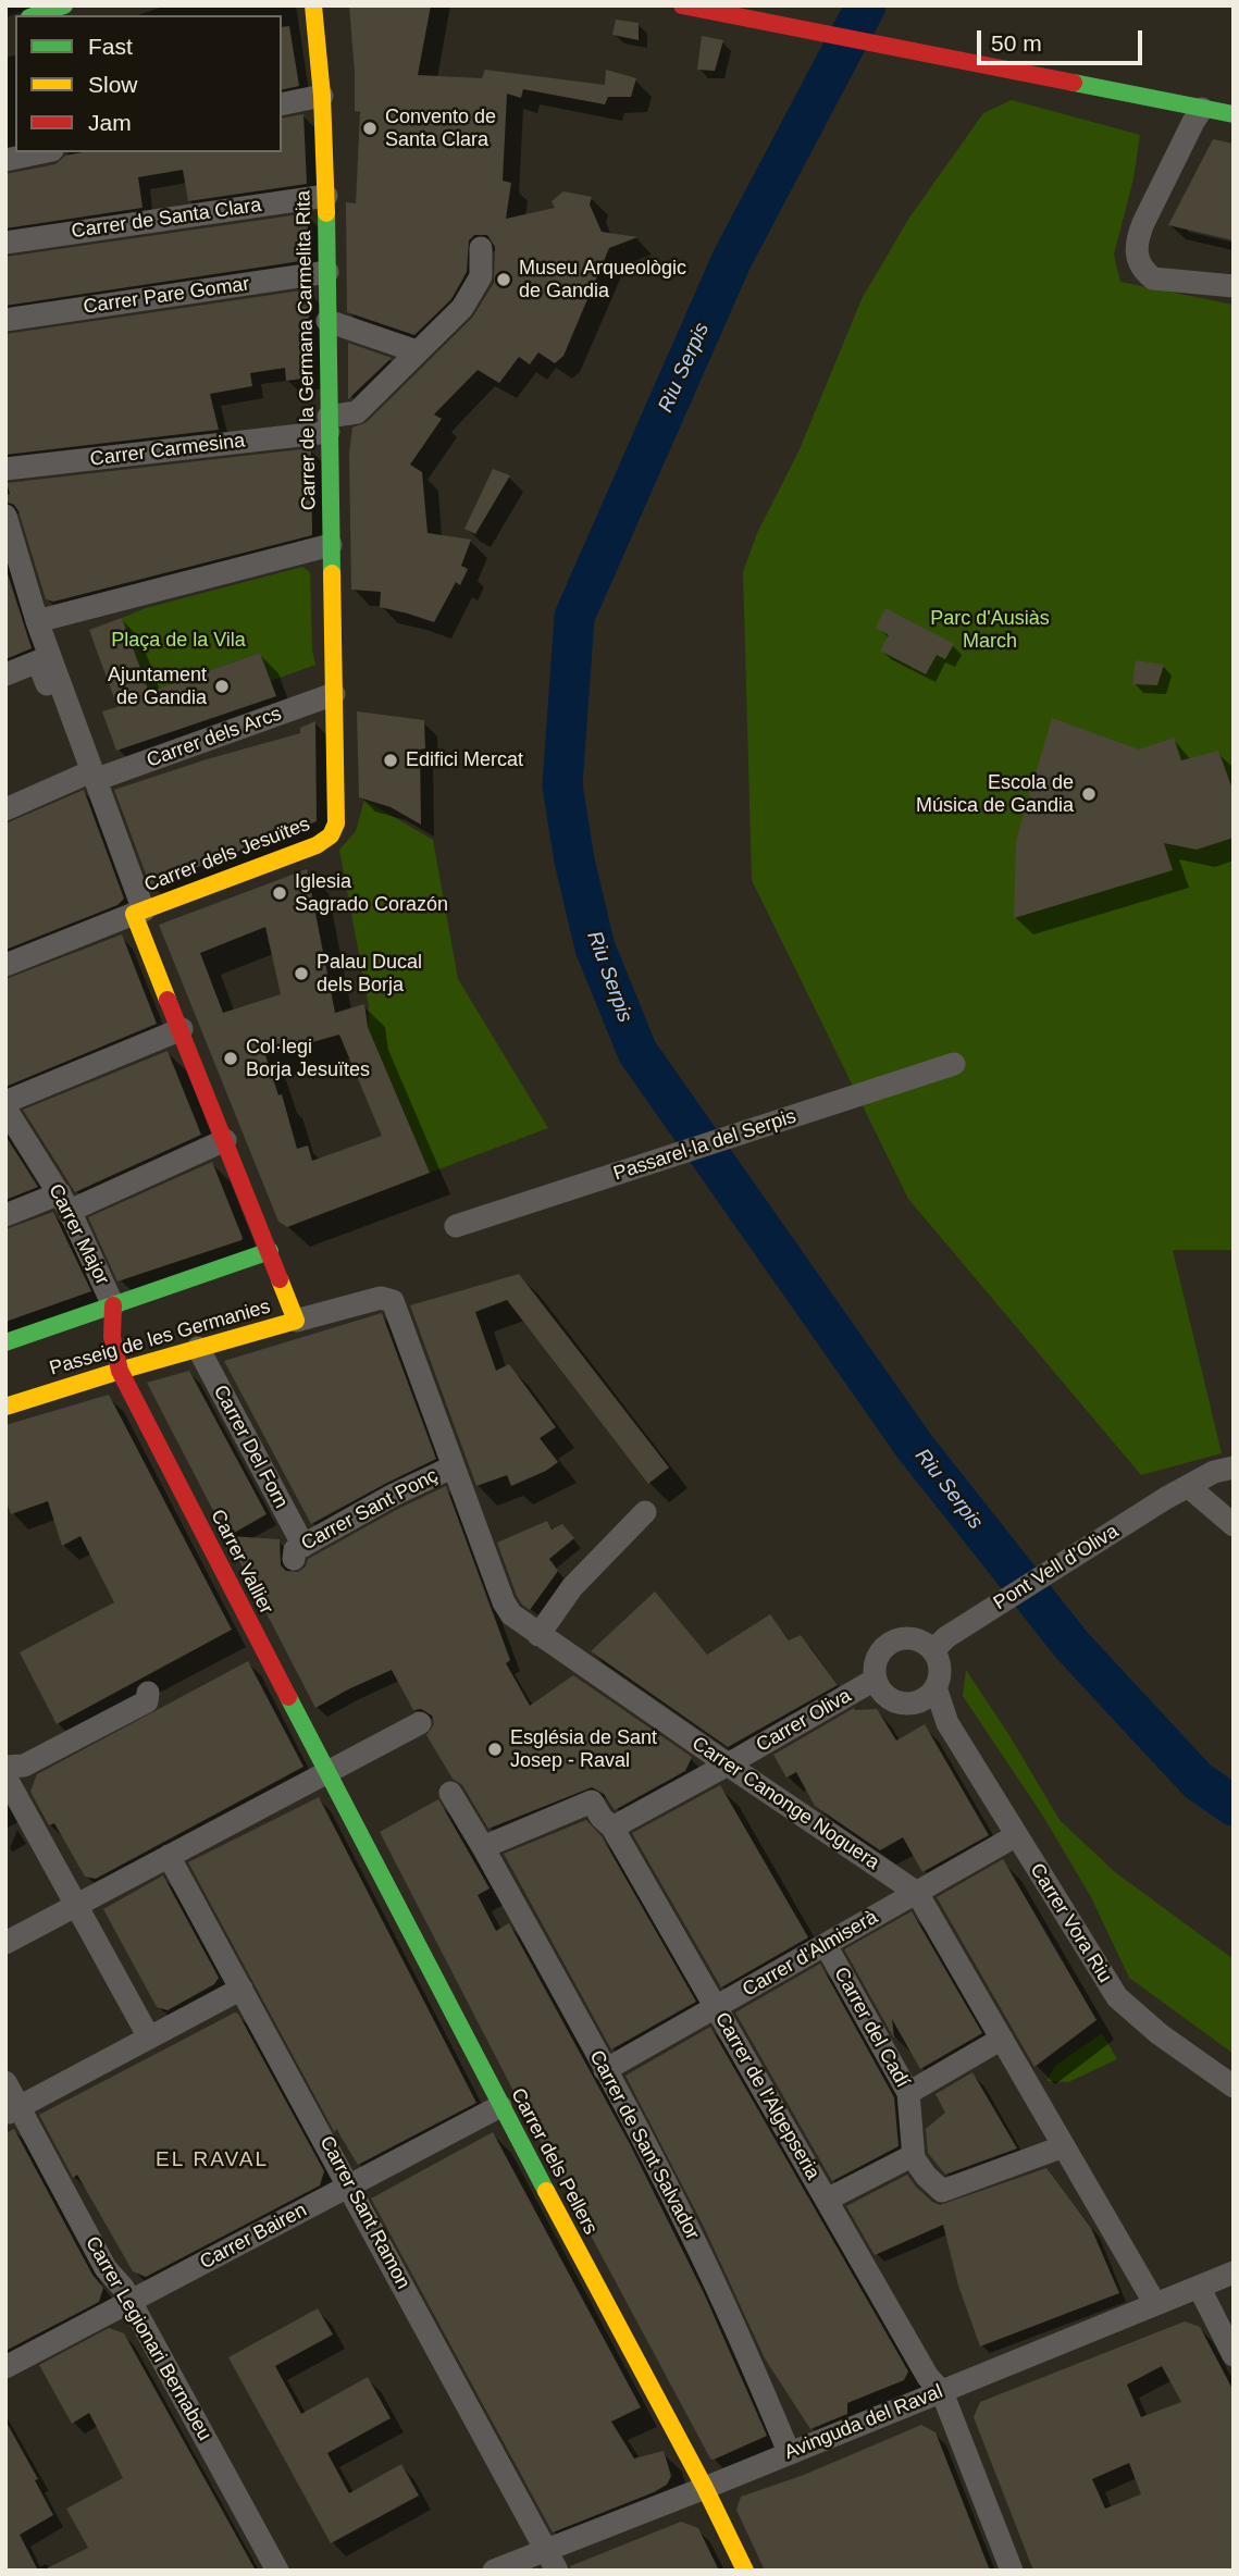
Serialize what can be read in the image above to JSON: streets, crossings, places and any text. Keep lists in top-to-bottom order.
{
  "streets": {
    "street": [
      "Carrer de Santa Clara",
      "Carrer Pare Gomar",
      "Carrer de la Germana Carmelita Rita",
      "Carrer Carmesina",
      "Carrer dels Arcs",
      "Carrer dels Jesuïtes",
      "Passarel·la del Serpis",
      "Carrer Major",
      "Passeig de les Germanies",
      "Carrer Del Forn",
      "Carrer Sant Ponç",
      "Carrer Vallier",
      "Pont Vell d’Oliva",
      "Carrer Oliva",
      "Carrer Canonge Noguera",
      "Carrer Vora Riu",
      "Carrer d'Almiserà",
      "Carrer del Cadí",
      "Carrer de l'Algepseria",
      "Carrer de Sant Salvador",
      "Carrer dels Pellers",
      "Carrer Sant Ramon",
      "Carrer Bairen",
      "Carrer Legionari Bernabeu",
      "Avinguda del Raval"
    ]
  },
  "crossings": [
    ["Carrer de Santa Clara", "Carrer de la Germana Carmelita Rita"],
    ["Carrer Pare Gomar", "Carrer de la Germana Carmelita Rita"],
    ["Carrer de la Germana Carmelita Rita", "Carrer Carmesina"],
    ["Carrer de la Germana Carmelita Rita", "Carrer dels Arcs"],
    ["Carrer de la Germana Carmelita Rita", "Carrer dels Jesuïtes"],
    ["Carrer dels Arcs", "Carrer dels Jesuïtes"],
    ["Carrer dels Jesuïtes", "Passeig de les Germanies"],
    ["Carrer Major", "Passeig de les Germanies"],
    ["Carrer Major", "Carrer Vallier"],
    ["Passeig de les Germanies", "Carrer Del Forn"],
    ["Passeig de les Germanies", "Carrer Vallier"],
    ["Passeig de les Germanies", "Carrer Canonge Noguera"],
    ["Carrer Del Forn", "Carrer Sant Ponç"],
    ["Carrer Sant Ponç", "Carrer Canonge Noguera"],
    ["Carrer Vallier", "Carrer dels Pellers"],
    ["Pont Vell d’Oliva", "Carrer Oliva"],
    ["Pont Vell d’Oliva", "Carrer Vora Riu"],
    ["Carrer Oliva", "Carrer Canonge Noguera"],
    ["Carrer Oliva", "Carrer Vora Riu"],
    ["Carrer Oliva", "Carrer de l'Algepseria"],
    ["Carrer Canonge Noguera", "Carrer d'Almiserà"],
    ["Carrer Canonge Noguera", "Avinguda del Raval"],
    ["Carrer Vora Riu", "Carrer d'Almiserà"],
    ["Carrer d'Almiserà", "Carrer del Cadí"],
    ["Carrer d'Almiserà", "Carrer de l'Algepseria"],
    ["Carrer d'Almiserà", "Carrer de Sant Salvador"],
    ["Carrer de l'Algepseria", "Carrer de Sant Salvador"],
    ["Carrer de l'Algepseria", "Avinguda del Raval"],
    ["Carrer de Sant Salvador", "Avinguda del Raval"],
    ["Carrer dels Pellers", "Carrer Bairen"],
    ["Carrer dels Pellers", "Avinguda del Raval"],
    ["Carrer Sant Ramon", "Carrer Bairen"],
    ["Carrer Sant Ramon", "Avinguda del Raval"],
    ["Carrer Bairen", "Carrer Legionari Bernabeu"]
  ],
  "districts": ["EL RAVAL"],
  "water": ["Riu Serpis"],
  "parks": ["Parc d'Ausiàs March", "Plaça de la Vila"],
  "places": [
    "Convento de Santa Clara",
    "Museu Arqueològic de Gandia",
    "Ajuntament de Gandia",
    "Edifici Mercat",
    "Escola de Música de Gandia",
    "Iglesia Sagrado Corazón",
    "Palau Ducal dels Borja",
    "Col·legi Borja Jesuïtes",
    "Església de Sant Josep - Raval"
  ],
  "legend": ["Fast", "Slow", "Jam"],
  "scale_bar": "50 m"
}
